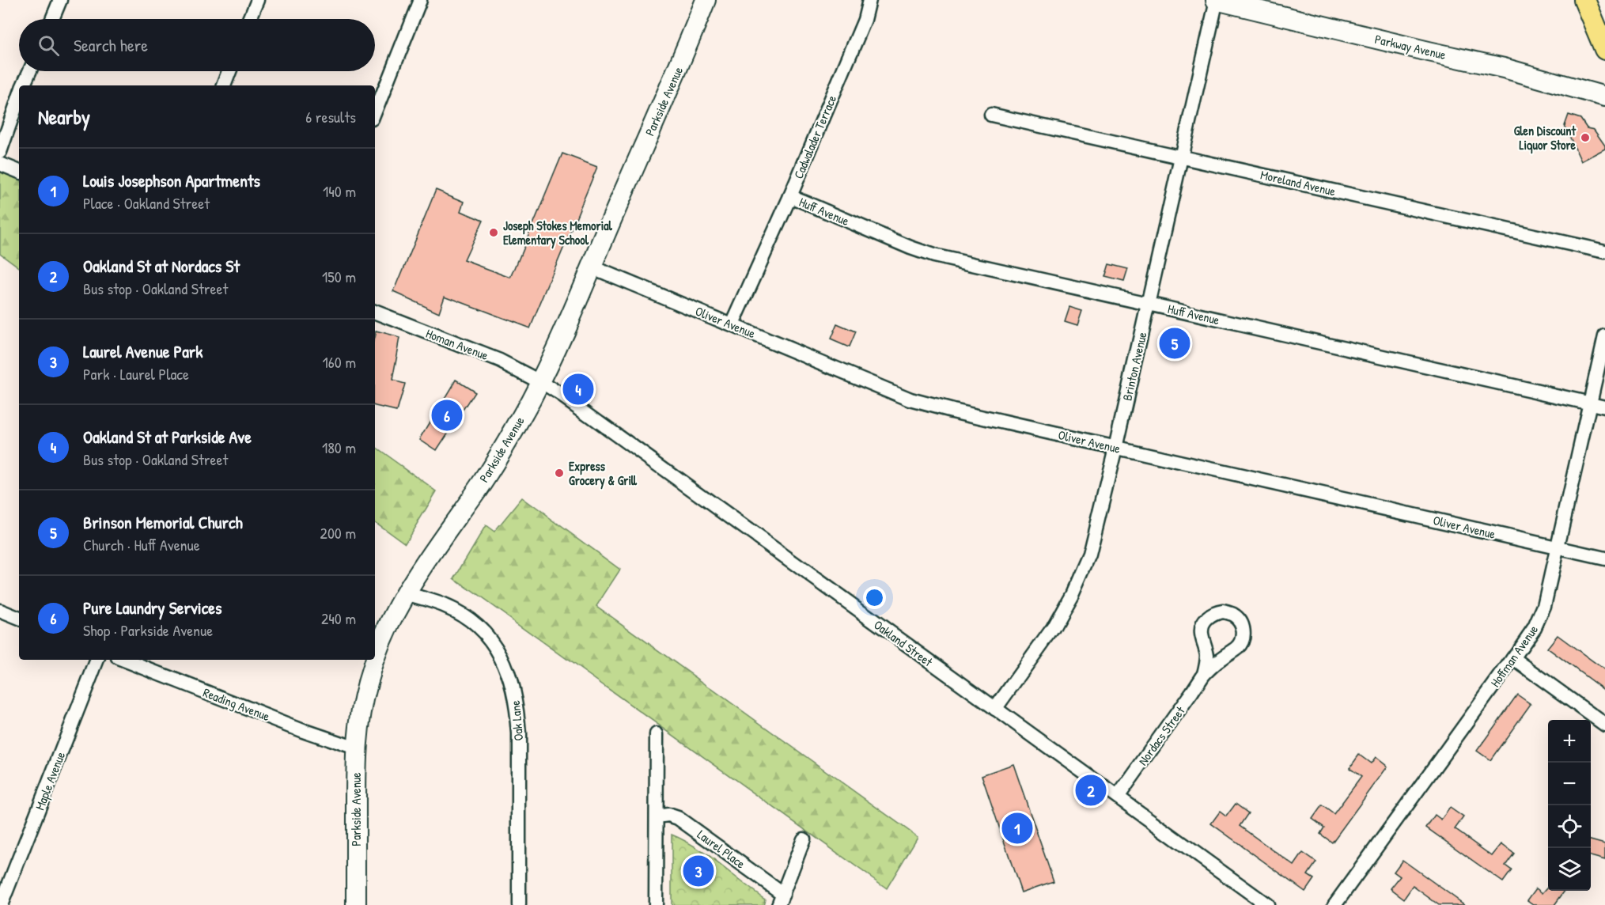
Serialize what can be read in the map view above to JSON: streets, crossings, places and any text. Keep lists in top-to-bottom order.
{
  "streets": {
    "main road": ["Parkway Avenue", "Parkside Avenue"],
    "street": [
      "Cadwalader Terrace",
      "Moreland Avenue",
      "Huff Avenue",
      "Oliver Avenue",
      "Homan Avenue",
      "Brinton Avenue",
      "Oakland Street",
      "Hoffman Avenue",
      "Reading Avenue",
      "Oak Lane",
      "Nordacs Street",
      "Maple Avenue",
      "Laurel Place"
    ]
  },
  "crossings": [
    ["Parkway Avenue", "Brinton Avenue"],
    ["Parkside Avenue", "Oliver Avenue"],
    ["Parkside Avenue", "Homan Avenue"],
    ["Parkside Avenue", "Oakland Street"],
    ["Parkside Avenue", "Reading Avenue"],
    ["Parkside Avenue", "Oak Lane"],
    ["Cadwalader Terrace", "Huff Avenue"],
    ["Cadwalader Terrace", "Oliver Avenue"],
    ["Moreland Avenue", "Brinton Avenue"],
    ["Huff Avenue", "Brinton Avenue"],
    ["Huff Avenue", "Hoffman Avenue"],
    ["Oliver Avenue", "Brinton Avenue"],
    ["Oliver Avenue", "Hoffman Avenue"],
    ["Homan Avenue", "Oakland Street"],
    ["Brinton Avenue", "Oakland Street"],
    ["Oakland Street", "Nordacs Street"]
  ],
  "places": ["Glen Discount Liquor Store", "Joseph Stokes Memorial Elementary School", "Express Grocery & Grill"],
  "page": {
    "search": "Search here",
    "heading": ["Nearby", "6 results"],
    "list": [
      {
        "mark": "1",
        "name": "Louis Josephson Apartments",
        "note": "Place · Oakland Street",
        "value": "140 m"
      },
      {
        "mark": "2",
        "name": "Oakland St at Nordacs St",
        "note": "Bus stop · Oakland Street",
        "value": "150 m"
      },
      {
        "mark": "3",
        "name": "Laurel Avenue Park",
        "note": "Park · Laurel Place",
        "value": "160 m"
      },
      {
        "mark": "4",
        "name": "Oakland St at Parkside Ave",
        "note": "Bus stop · Oakland Street",
        "value": "180 m"
      },
      {
        "mark": "5",
        "name": "Brinson Memorial Church",
        "note": "Church · Huff Avenue",
        "value": "200 m"
      },
      {
        "mark": "6",
        "name": "Pure Laundry Services",
        "note": "Shop · Parkside Avenue",
        "value": "240 m"
      }
    ],
    "pins": [
      "5",
      "4",
      "6",
      "2",
      "1",
      "3"
    ],
    "map_buttons": ["+", "−"]
  }
}
